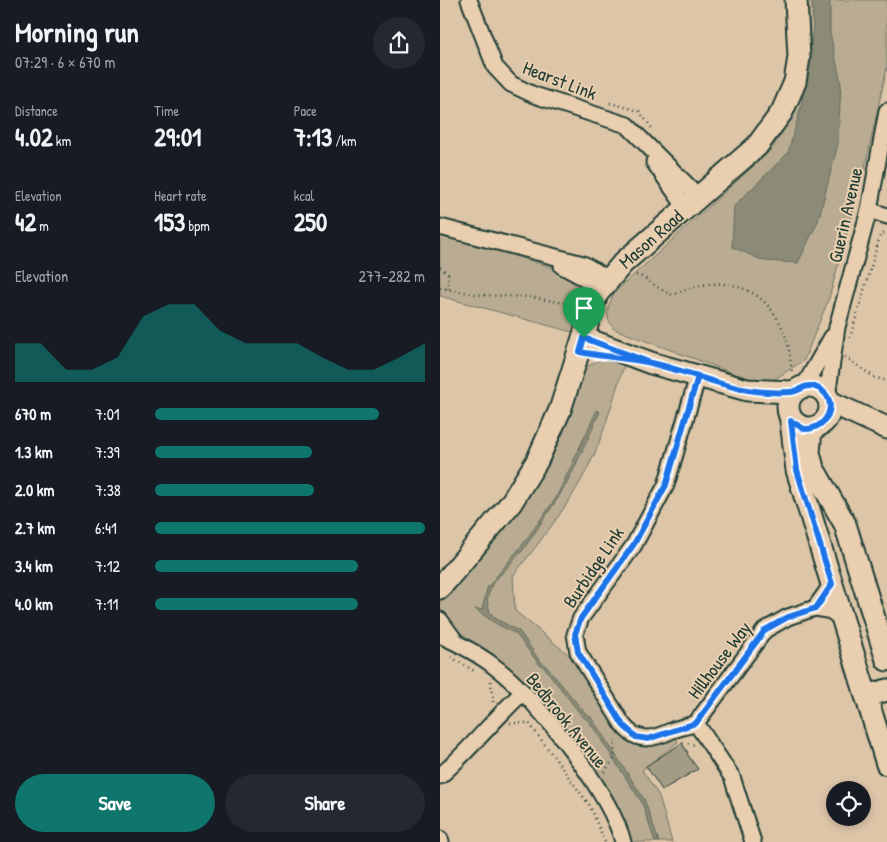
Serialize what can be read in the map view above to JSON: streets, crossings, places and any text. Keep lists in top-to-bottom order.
{
  "streets": {
    "street": [
      "Hearst Link",
      "Guerin Avenue",
      "Mason Road",
      "Burbidge Link",
      "Hillhouse Way",
      "Bedbrook Avenue"
    ]
  },
  "crossings": [
    ["Hearst Link", "Mason Road"],
    ["Burbidge Link", "Hillhouse Way"]
  ],
  "page": {
    "heading": ["Morning run", "07:29 · 6 × 670 m"],
    "stats": [
      ["Distance", "4.02 km"],
      ["Time", "29:01"],
      ["Pace", "7:13 /km"],
      ["Elevation", "42 m"],
      ["Heart rate", "153 bpm"],
      ["kcal", "250"]
    ],
    "chart": ["Elevation", "277–282 m"],
    "list": [
      {
        "name": "670 m",
        "note": "7:01"
      },
      {
        "name": "1.3 km",
        "note": "7:39"
      },
      {
        "name": "2.0 km",
        "note": "7:38"
      },
      {
        "name": "2.7 km",
        "note": "6:41"
      },
      {
        "name": "3.4 km",
        "note": "7:12"
      },
      {
        "name": "4.0 km",
        "note": "7:11"
      }
    ],
    "buttons": ["Save", "Share"]
  }
}
